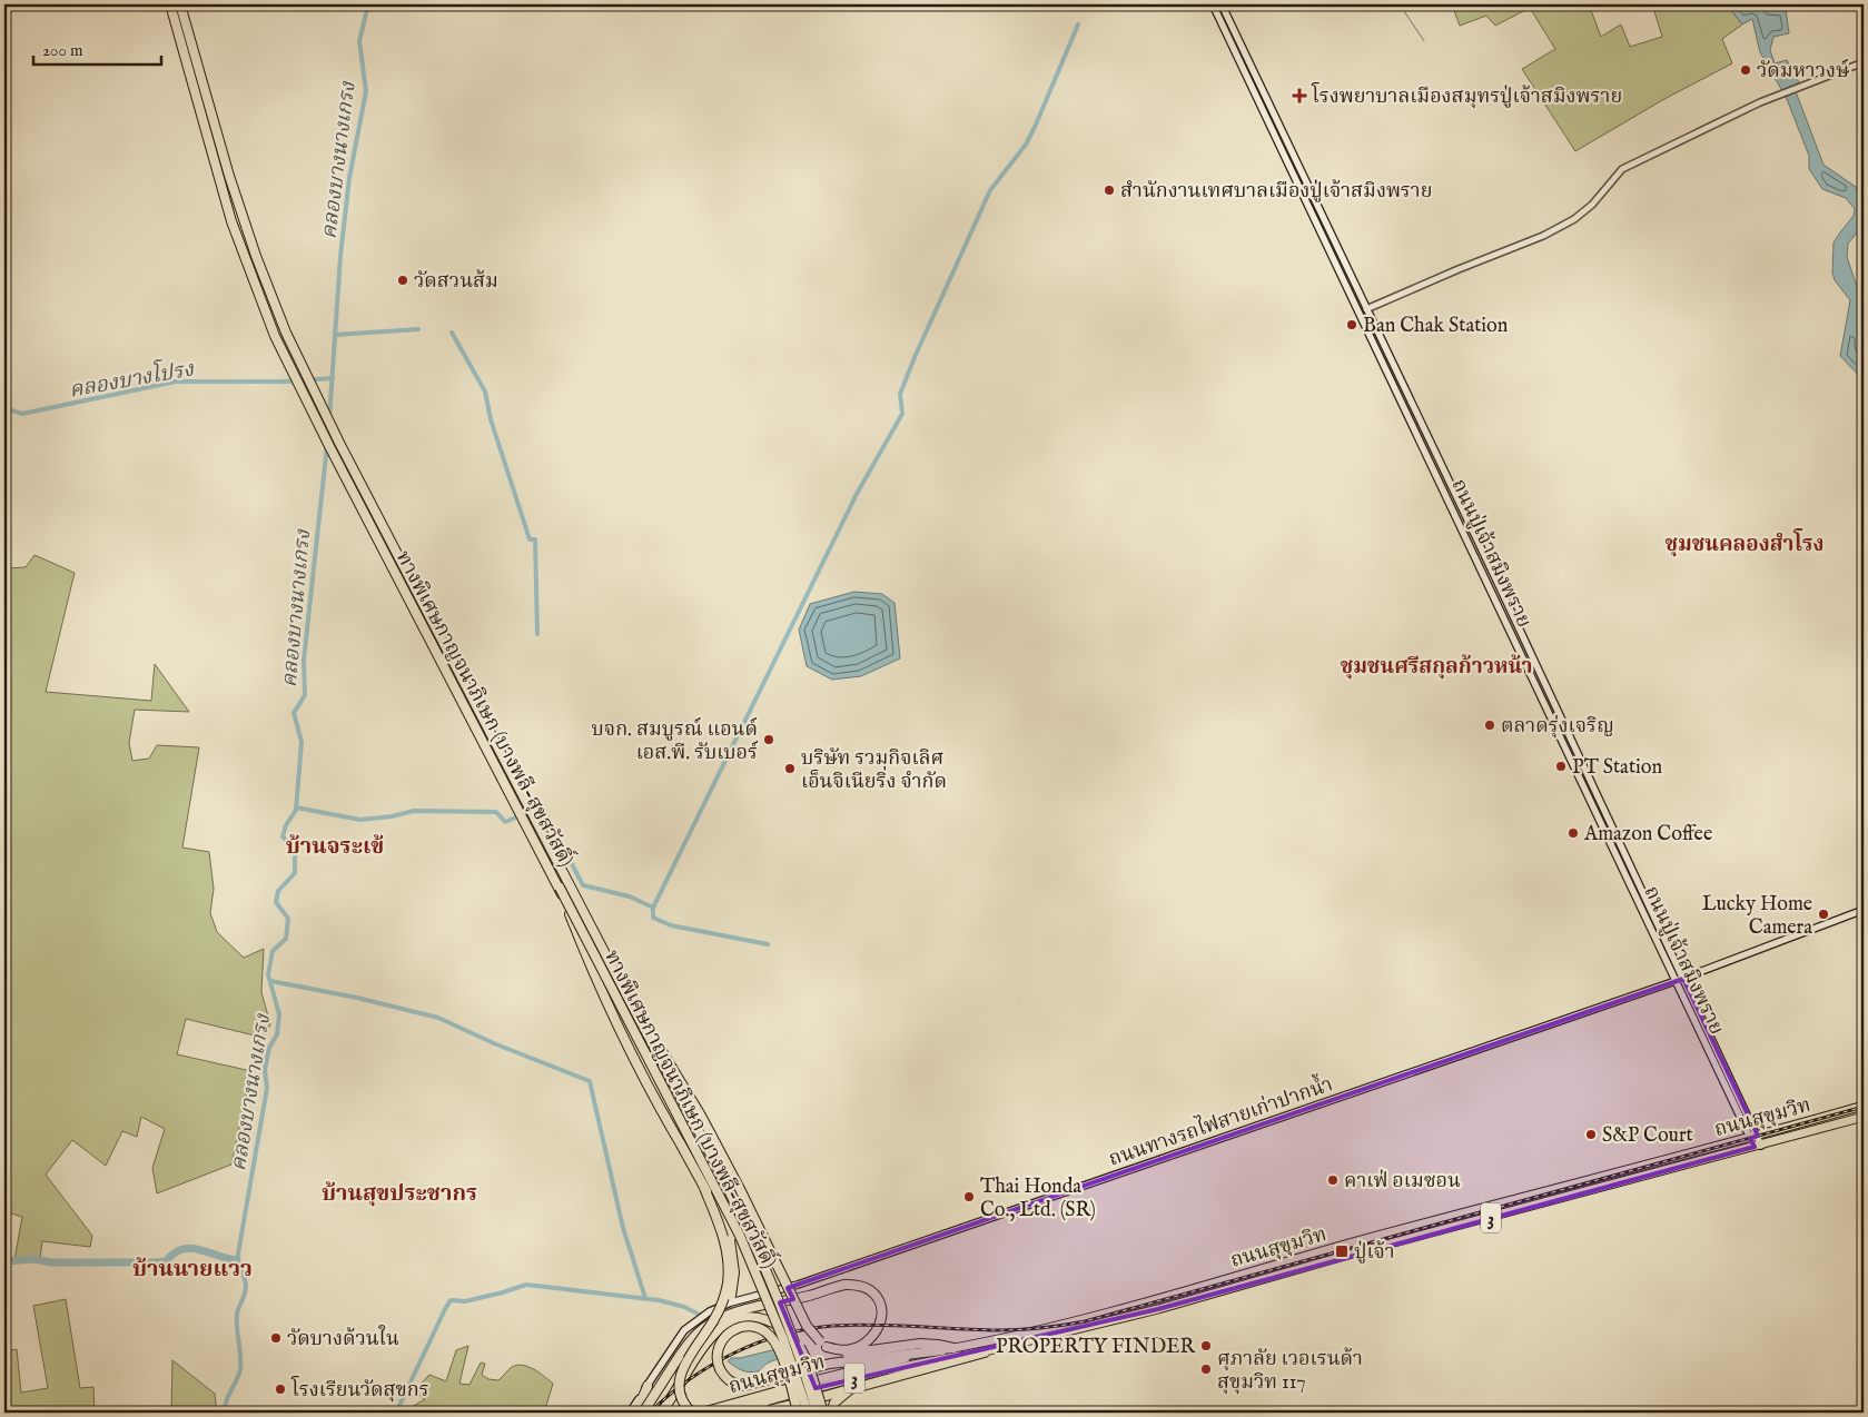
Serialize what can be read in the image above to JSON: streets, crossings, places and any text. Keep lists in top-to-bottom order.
{
  "streets": {
    "highway": ["ทางพิเศษกาญจนาภิเษก (บางพลี-สุขสวัสดิ์)", "ถนนสุขุมวิท", "3"],
    "main road": ["ถนนปู่เจ้าสมิงพราย", "ถนนทางรถไฟสายเก่าปากน้ำ"]
  },
  "crossings": [
    ["ถนนปู่เจ้าสมิงพราย", "ถนนสุขุมวิท"],
    ["ถนนปู่เจ้าสมิงพราย", "ถนนทางรถไฟสายเก่าปากน้ำ"]
  ],
  "districts": [
    "ชุมชนคลองสำโรง",
    "ชุมชนศรีสกุลก้าวหน้า",
    "บ้านจระเข้",
    "บ้านสุขประชากร",
    "บ้านนายแวว"
  ],
  "water": ["คลองบางนางเกรง", "คลองบางโปรง"],
  "places": {
    "other": [
      "วัดมหาวงษ์",
      "สำนักงานเทศบาลเมืองปู่เจ้าสมิงพราย",
      "วัดสวนส้ม",
      "Ban Chak Station",
      "ตลาดรุ่งเจริญ",
      "บจก. สมบูรณ์ แอนด์ เอส.พี. รับเบอร์",
      "PT Station",
      "บริษัท รวมกิจเลิศ เอ็นจิเนียริ่ง จำกัด",
      "Amazon Coffee",
      "Lucky Home Camera",
      "S&P Court",
      "คาเฟ่ อเมซอน",
      "Thai Honda Co., Ltd. (SR)",
      "วัดบางด้วนใน",
      "PROPERTY FINDER",
      "ศุภาลัย เวอเรนด้า สุขุมวิท 117",
      "โรงเรียนวัดสุขกร"
    ],
    "health": ["โรงพยาบาลเมืองสมุทรปู่เจ้าสมิงพราย"],
    "transit": ["ปู่เจ้า"]
  },
  "scale_bar": "200 m"
}
